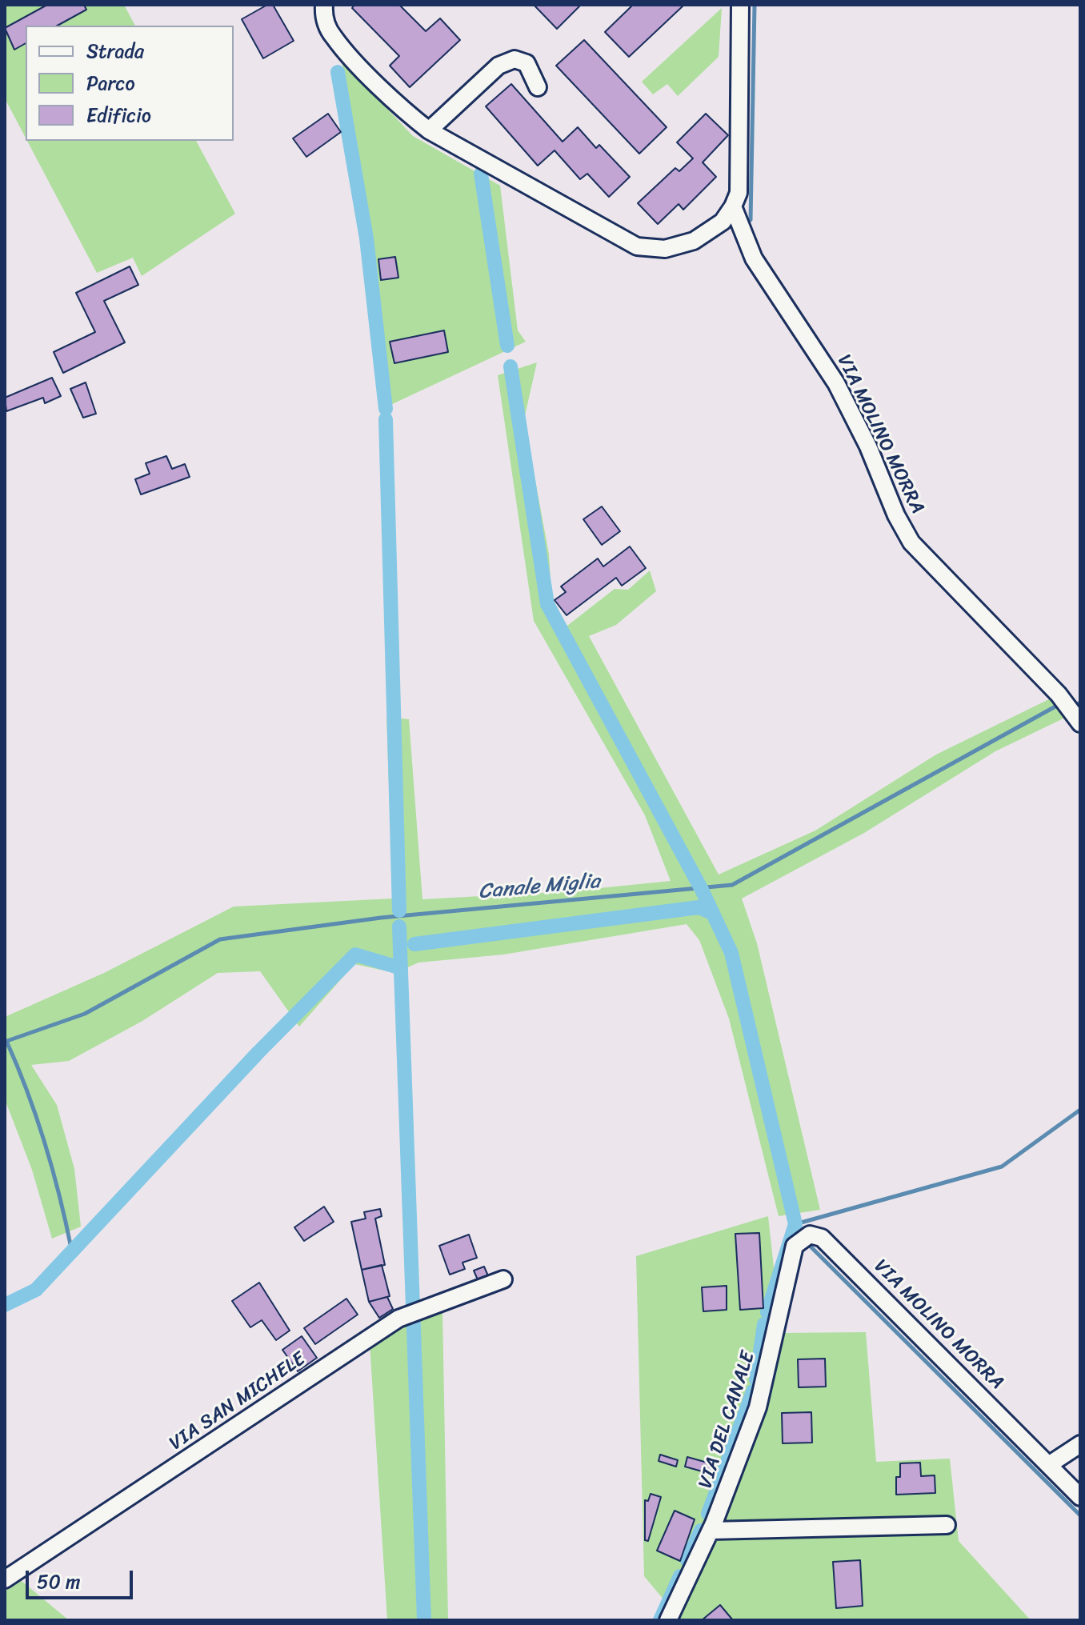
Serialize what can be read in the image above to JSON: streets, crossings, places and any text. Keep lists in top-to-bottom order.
{
  "streets": {
    "street": ["VIA MOLINO MORRA", "VIA SAN MICHELE", "VIA DEL CANALE"]
  },
  "crossings": [
    ["VIA MOLINO MORRA", "VIA DEL CANALE"]
  ],
  "water": ["Canale Miglia"],
  "legend": ["Strada", "Parco", "Edificio"],
  "scale_bar": "50 m"
}
